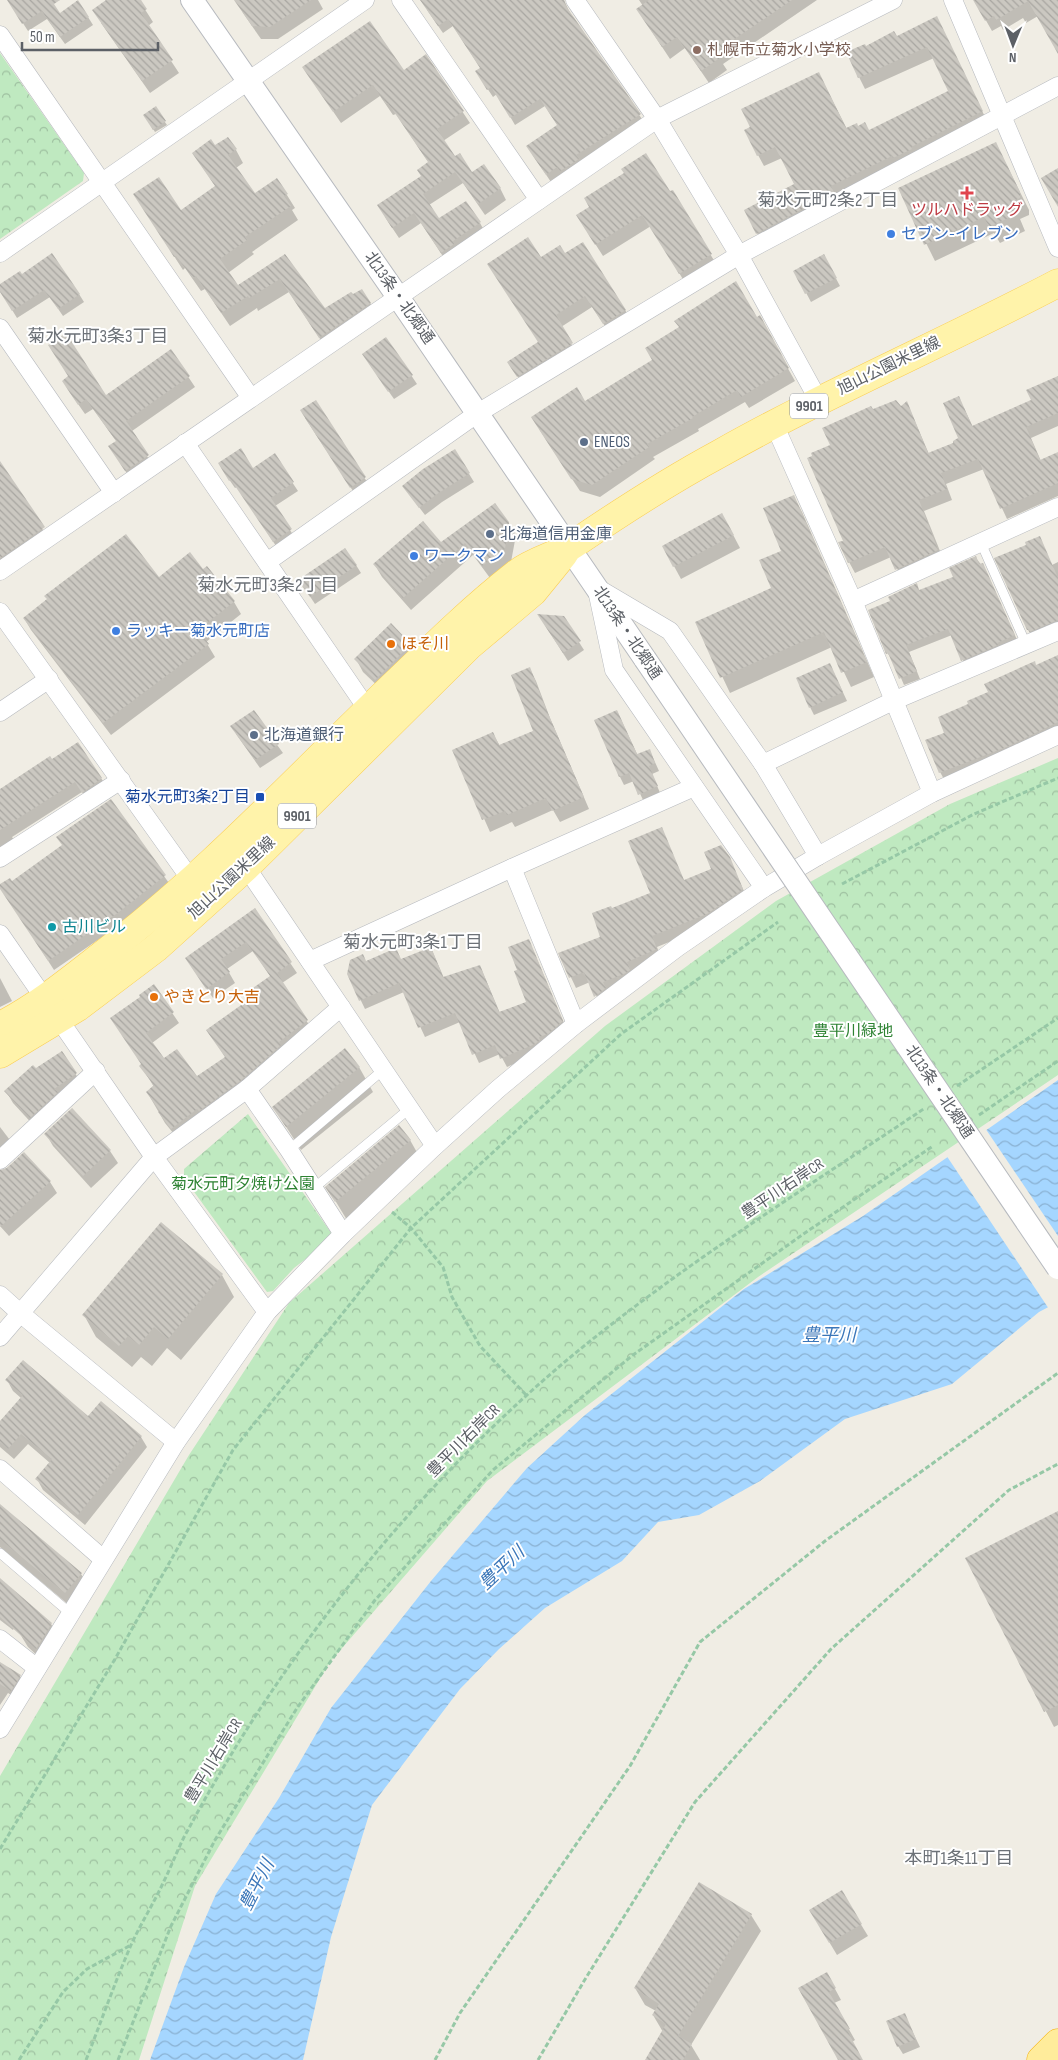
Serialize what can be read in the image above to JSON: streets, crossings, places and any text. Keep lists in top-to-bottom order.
{
  "streets": {
    "main road": ["旭山公園米里線", "9901"],
    "street": ["北13条・北郷通"],
    "path": ["豊平川右岸CR"]
  },
  "crossings": [
    ["北13条・北郷通", "旭山公園米里線"]
  ],
  "districts": [
    "菊水元町2条2丁目",
    "菊水元町3条3丁目",
    "菊水元町3条2丁目",
    "菊水元町3条1丁目",
    "本町1条11丁目"
  ],
  "water": ["豊平川"],
  "parks": ["豊平川緑地", "菊水元町夕焼け公園"],
  "places": {
    "other": [
      "札幌市立菊水小学校",
      "セブン-イレブン",
      "ENEOS",
      "北海道信用金庫",
      "ワークマン",
      "ラッキー菊水元町店",
      "ほそ川",
      "北海道銀行",
      "古川ビル",
      "やきとり大吉"
    ],
    "health": ["ツルハドラッグ"],
    "transit": ["菊水元町3条2丁目"]
  },
  "scale_bar": "50 m",
  "north": "bottom"
}
